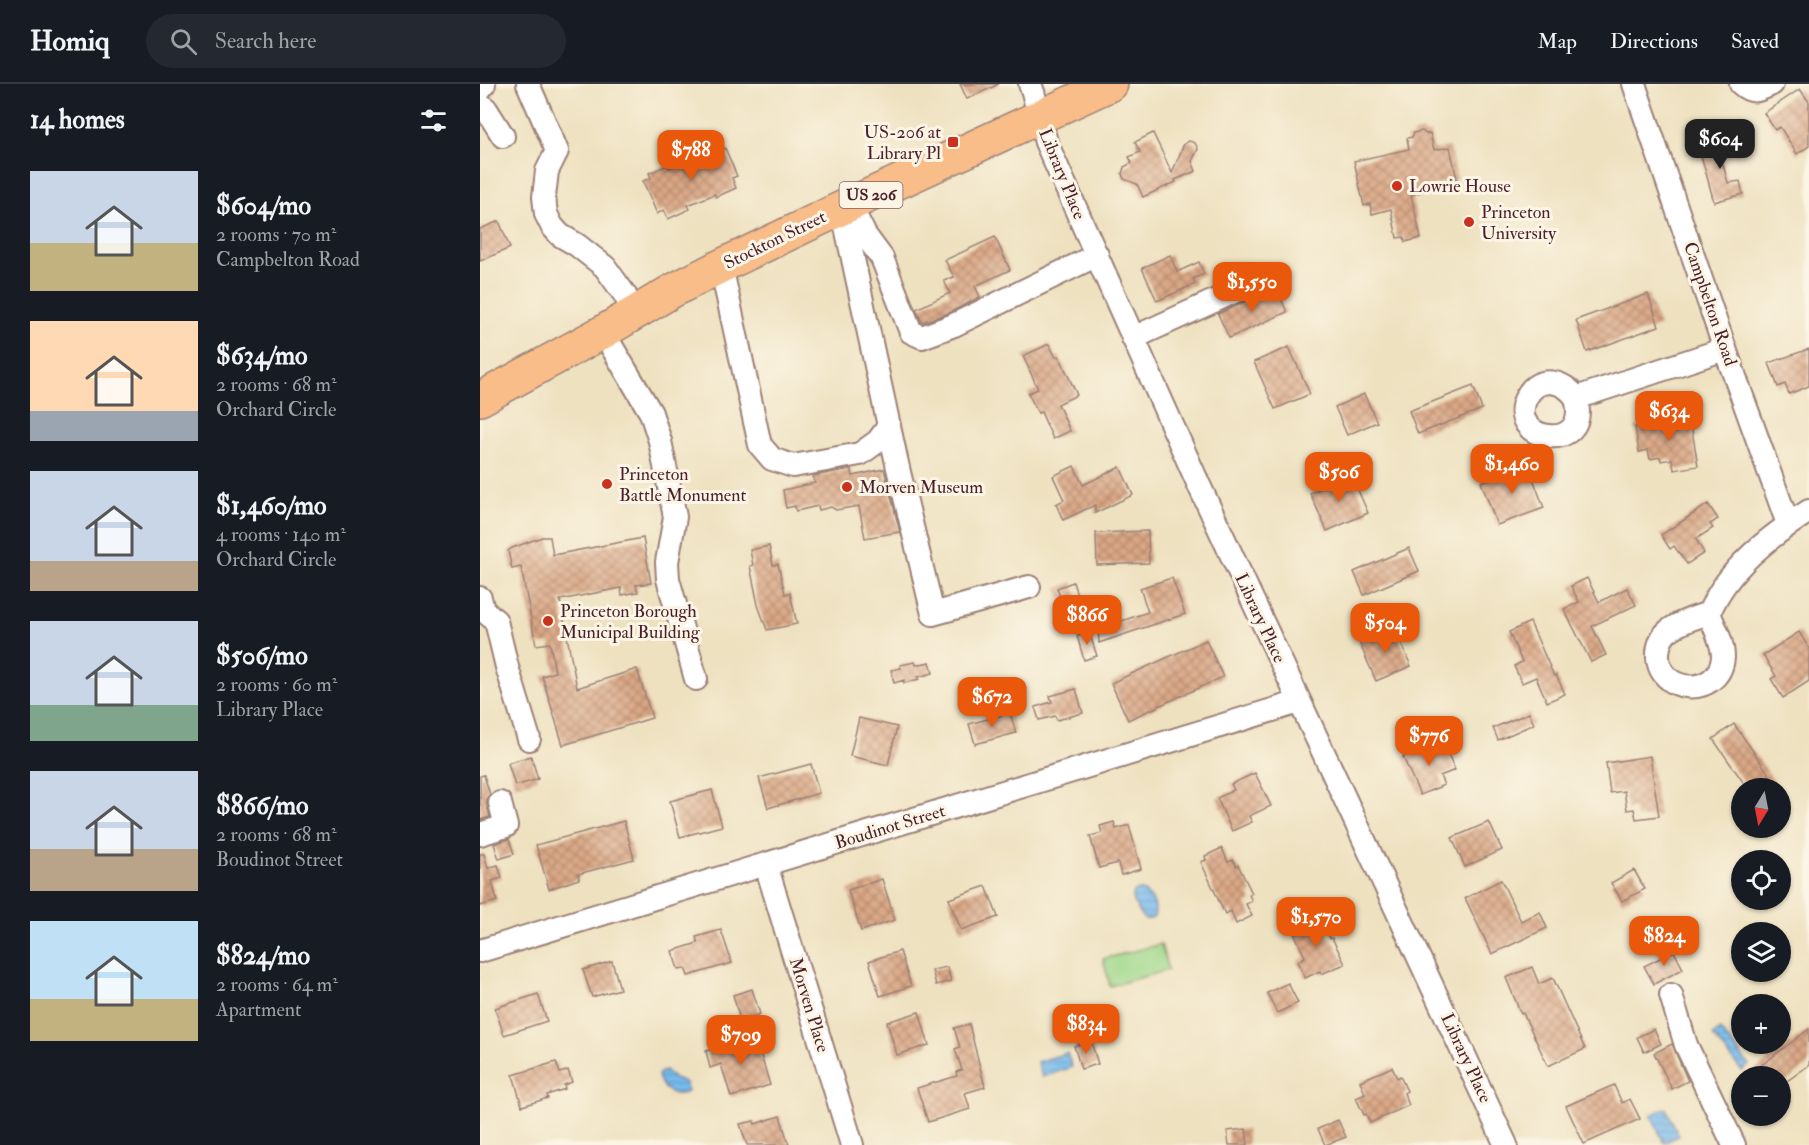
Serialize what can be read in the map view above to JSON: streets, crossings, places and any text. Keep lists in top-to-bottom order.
{
  "streets": {
    "highway": ["US 206", "Stockton Street"],
    "street": [
      "Library Place",
      "Campbelton Road",
      "Boudinot Street",
      "Morven Place"
    ]
  },
  "crossings": [
    ["Library Place", "Stockton Street"],
    ["Library Place", "Boudinot Street"],
    ["Boudinot Street", "Morven Place"]
  ],
  "places": {
    "transit": ["US-206 at Library Pl"],
    "other": [
      "Lowrie House",
      "Princeton University",
      "Princeton Battle Monument",
      "Morven Museum",
      "Princeton Borough Municipal Building"
    ]
  },
  "north": "bottom",
  "page": {
    "header": "Homiq",
    "search": "Search here",
    "nav": ["Map", "Directions", "Saved"],
    "heading": "14 homes",
    "price": [
      "$604",
      "$788",
      "$1,550",
      "$634",
      "$1,460",
      "$506",
      "$866",
      "$504",
      "$672",
      "$776",
      "$1,570",
      "$824",
      "$834",
      "$709"
    ],
    "list": [
      {
        "name": "$604/mo",
        "note": "2 rooms · 70 m² · Campbelton Road"
      },
      {
        "name": "$634/mo",
        "note": "2 rooms · 68 m² · Orchard Circle"
      },
      {
        "name": "$1,460/mo",
        "note": "4 rooms · 140 m² · Orchard Circle"
      },
      {
        "name": "$506/mo",
        "note": "2 rooms · 60 m² · Library Place"
      },
      {
        "name": "$866/mo",
        "note": "2 rooms · 68 m² · Boudinot Street"
      },
      {
        "name": "$824/mo",
        "note": "2 rooms · 64 m² · Apartment"
      }
    ],
    "map_buttons": ["+", "−"]
  }
}
